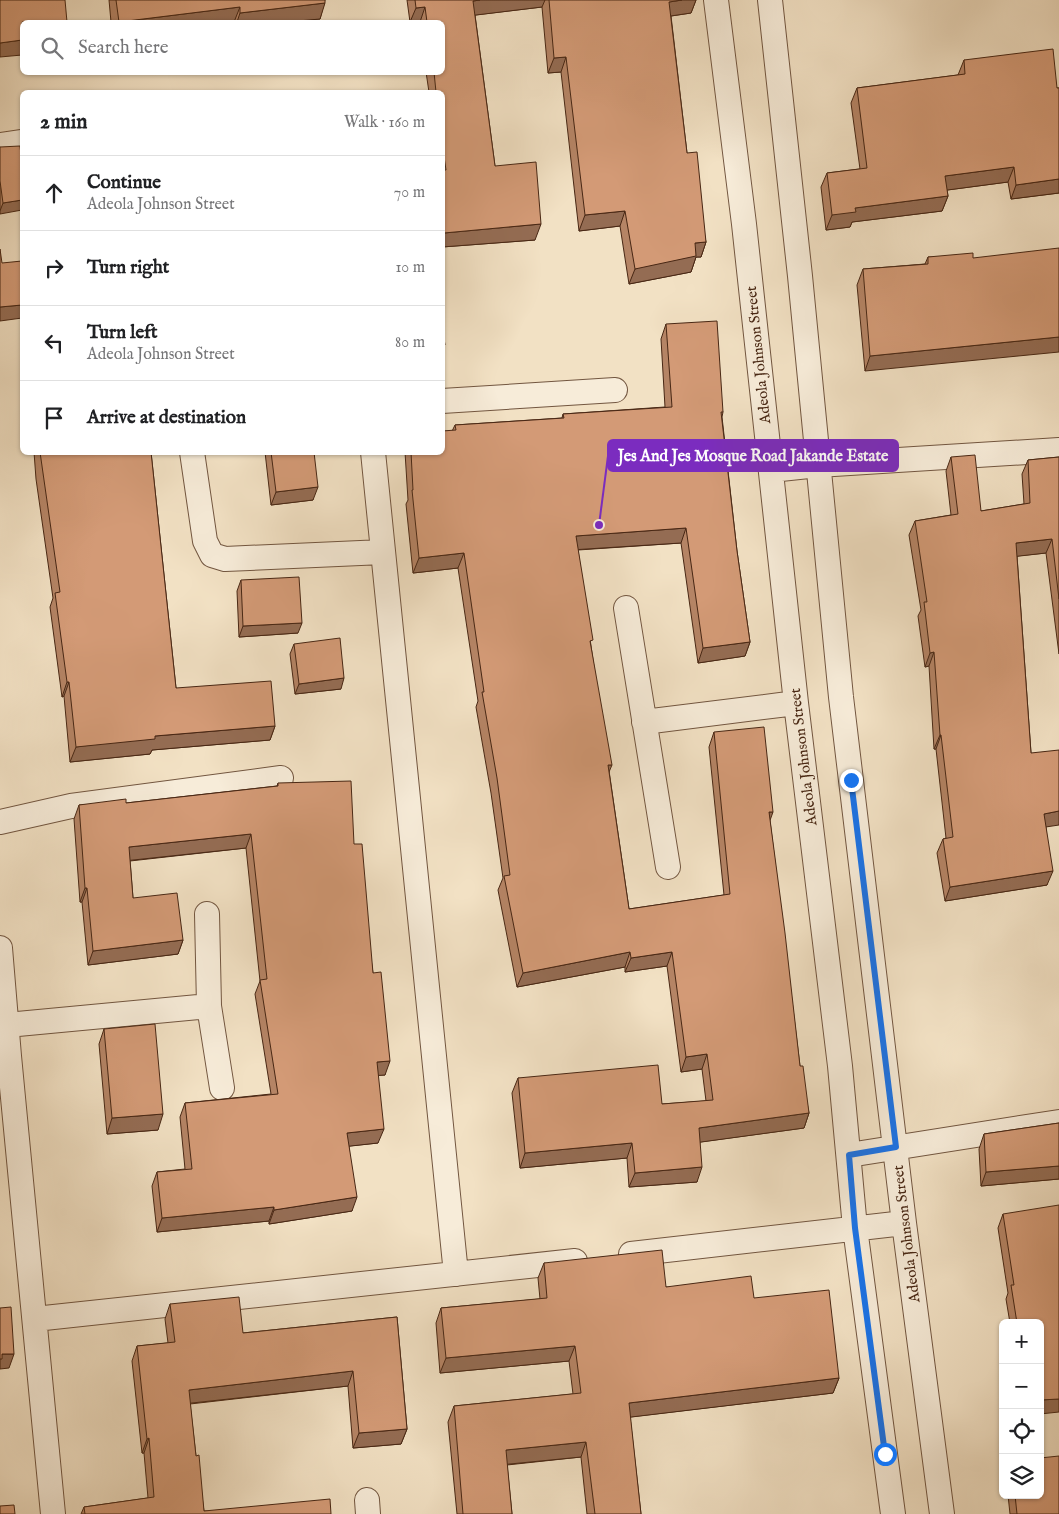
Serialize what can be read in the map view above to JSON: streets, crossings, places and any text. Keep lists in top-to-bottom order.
{
  "streets": {
    "street": ["Adeola Johnson Street"]
  },
  "places": ["Jes And Jes Mosque Road Jakande Estate"],
  "page": {
    "search": "Search here",
    "heading": ["2 min", "Walk · 160 m"],
    "list": [
      ["Continue", "Adeola Johnson Street", "70 m"],
      ["Turn right", "10 m"],
      ["Turn left", "Adeola Johnson Street", "80 m"],
      "Arrive at destination"
    ],
    "map_buttons": ["+", "−"]
  }
}
